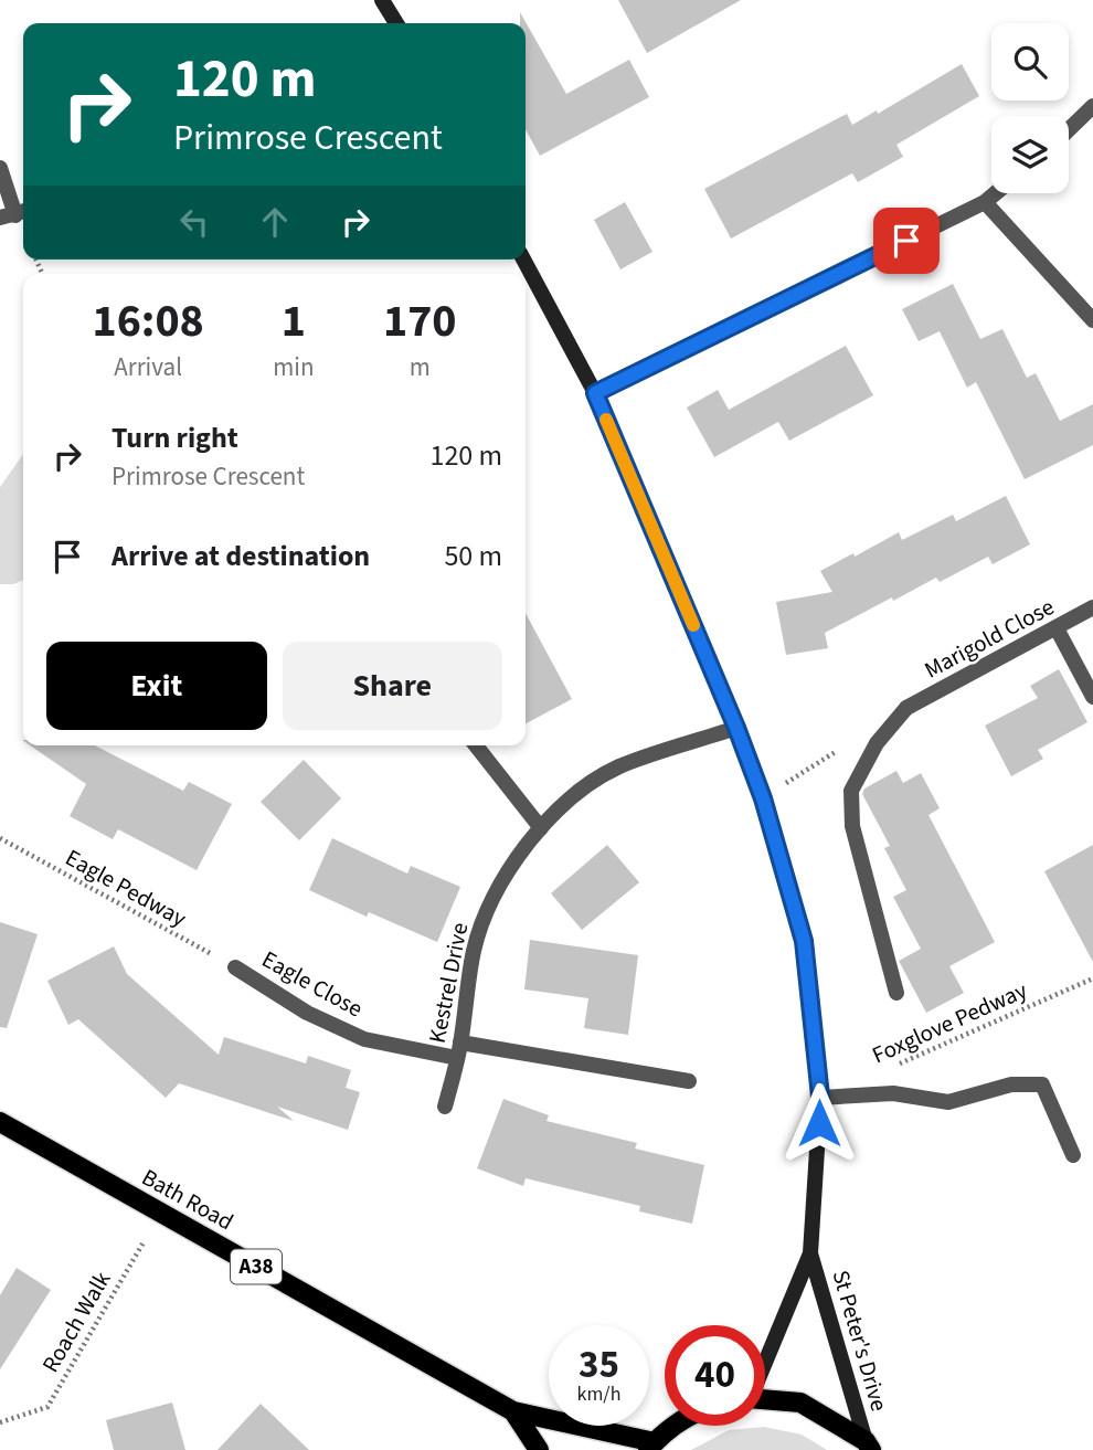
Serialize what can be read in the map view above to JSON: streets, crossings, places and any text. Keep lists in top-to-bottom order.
{
  "streets": {
    "main road": ["Bath Road", "A38"],
    "street": [
      "Marigold Close",
      "Kestrel Drive",
      "Eagle Close",
      "St Peter's Drive"
    ],
    "path": ["Eagle Pedway", "Foxglove Pedway", "Roach Walk"]
  },
  "crossings": [
    ["Eagle Pedway", "Eagle Close"],
    ["Kestrel Drive", "Eagle Close"],
    ["Kestrel Drive", "St Peter's Drive"],
    ["Bath Road", "Roach Walk"]
  ],
  "page": {
    "turn": ["120 m", "Primrose Crescent"],
    "eta": [
      "16:08",
      "Arrival",
      "1",
      "min",
      "170",
      "m"
    ],
    "list": [
      {
        "name": "Turn right",
        "note": "Primrose Crescent",
        "value": "120 m"
      },
      {
        "name": "Arrive at destination",
        "value": "50 m"
      }
    ],
    "buttons": ["Exit", "Share"],
    "speed": "35 km/h",
    "limit": "40"
  }
}
